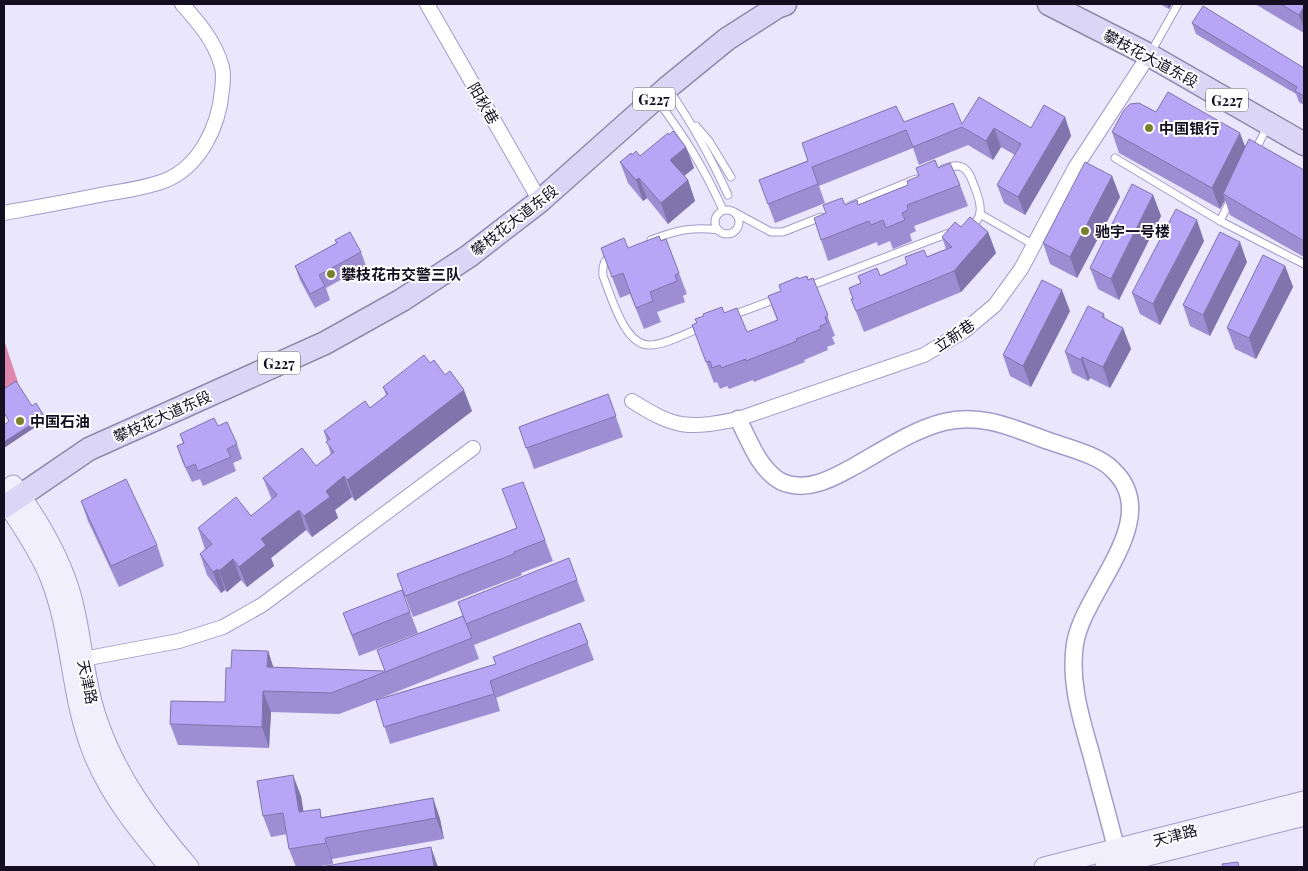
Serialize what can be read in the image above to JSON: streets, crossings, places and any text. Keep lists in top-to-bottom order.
{
  "streets": {
    "highway": ["攀枝花大道东段", "G227"],
    "main road": ["天津路"],
    "street": ["阳秋巷", "立新巷"]
  },
  "crossings": [
    ["攀枝花大道东段", "阳秋巷"],
    ["攀枝花大道东段", "立新巷"],
    ["攀枝花大道东段", "天津路"]
  ],
  "places": [
    "中国银行",
    "驰宇一号楼",
    "攀枝花市交警三队",
    "中国石油"
  ]
}
